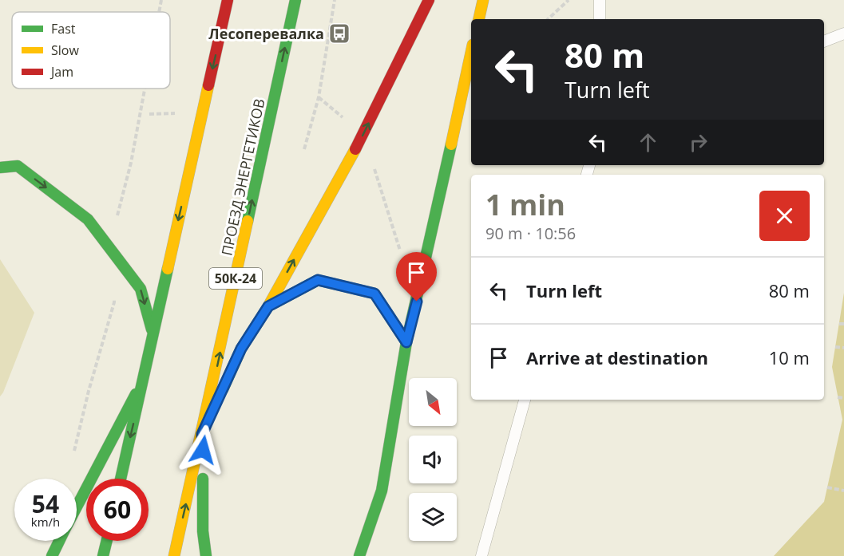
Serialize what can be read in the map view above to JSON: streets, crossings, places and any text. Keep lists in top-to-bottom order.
{
  "streets": {
    "main road": ["ПРОЕЗД ЭНЕРГЕТИКОВ", "50К-24"]
  },
  "places": {
    "bus stop": ["Лесоперевалка"]
  },
  "legend": ["Fast", "Slow", "Jam"],
  "north": "bottom right",
  "page": {
    "turn": ["80 m", "Turn left"],
    "heading": ["1 min", "90 m · 10:56"],
    "list": [
      {
        "name": "Turn left",
        "value": "80 m"
      },
      {
        "name": "Arrive at destination",
        "value": "10 m"
      }
    ],
    "speed": "54 km/h",
    "limit": "60"
  }
}
